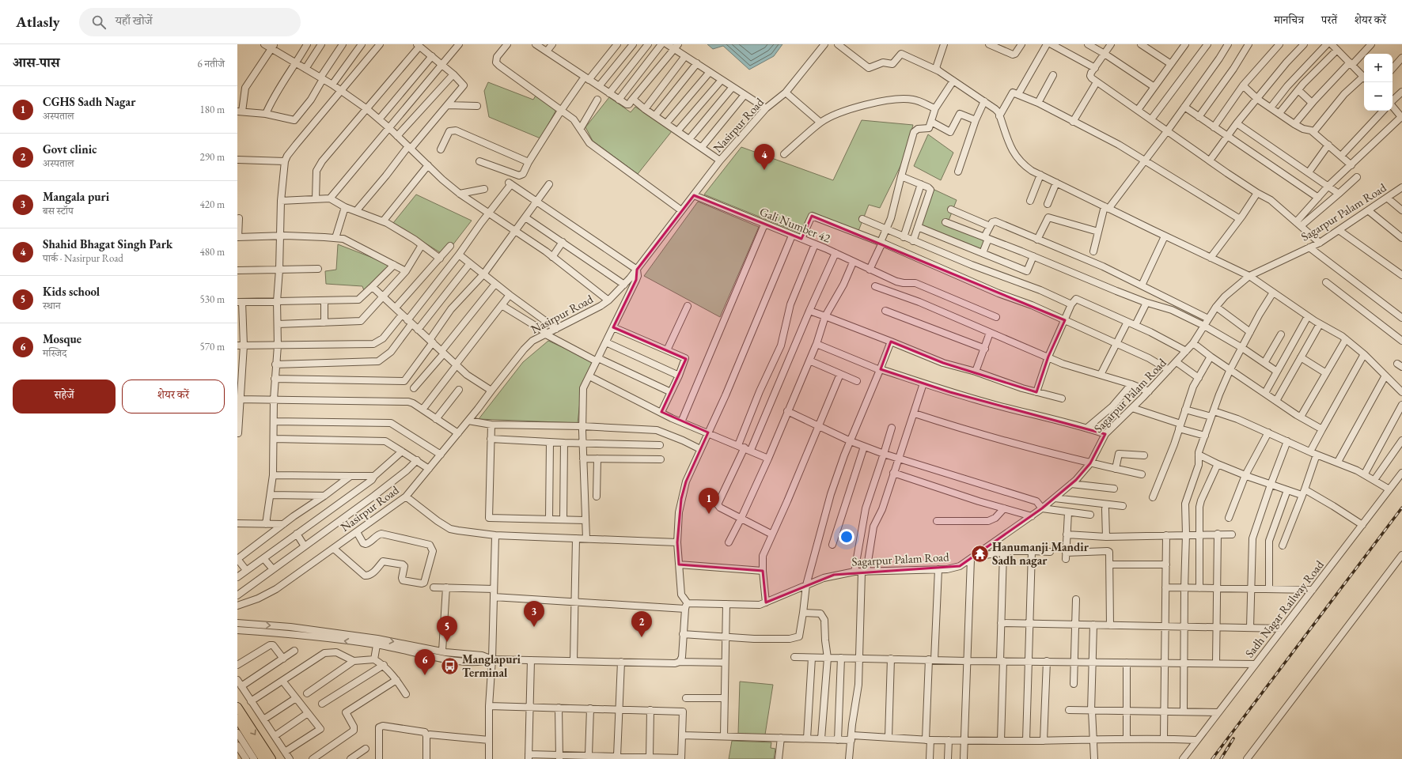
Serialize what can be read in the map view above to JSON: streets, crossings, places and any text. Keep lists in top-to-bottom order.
{
  "streets": {
    "street": [
      "Nasirpur Road",
      "Sagarpur Palam Road",
      "Gali Number 42",
      "Sadh Nagar Railway Road"
    ]
  },
  "crossings": [
    ["Nasirpur Road", "Gali Number 42"]
  ],
  "places": {
    "temple": ["Hanumanji Mandir Sadh nagar"],
    "bus stop": ["Manglapuri Terminal"]
  },
  "page": {
    "header": "Atlasly",
    "search": "यहाँ खोजें",
    "nav": ["मानचित्र", "परतें", "शेयर करें"],
    "heading": ["आस-पास", "6 नतीजे"],
    "map_buttons": ["+", "−"],
    "list": [
      {
        "mark": "1",
        "name": "CGHS Sadh Nagar",
        "note": "अस्पताल",
        "value": "180 m"
      },
      {
        "mark": "2",
        "name": "Govt clinic",
        "note": "अस्पताल",
        "value": "290 m"
      },
      {
        "mark": "3",
        "name": "Mangala puri",
        "note": "बस स्टॉप",
        "value": "420 m"
      },
      {
        "mark": "4",
        "name": "Shahid Bhagat Singh Park",
        "note": "पार्क · Nasirpur Road",
        "value": "480 m"
      },
      {
        "mark": "5",
        "name": "Kids school",
        "note": "स्थान",
        "value": "530 m"
      },
      {
        "mark": "6",
        "name": "Mosque",
        "note": "मस्जिद",
        "value": "570 m"
      }
    ],
    "pins": [
      "4",
      "1",
      "3",
      "2",
      "5",
      "6"
    ],
    "buttons": ["सहेजें", "शेयर करें"]
  }
}
